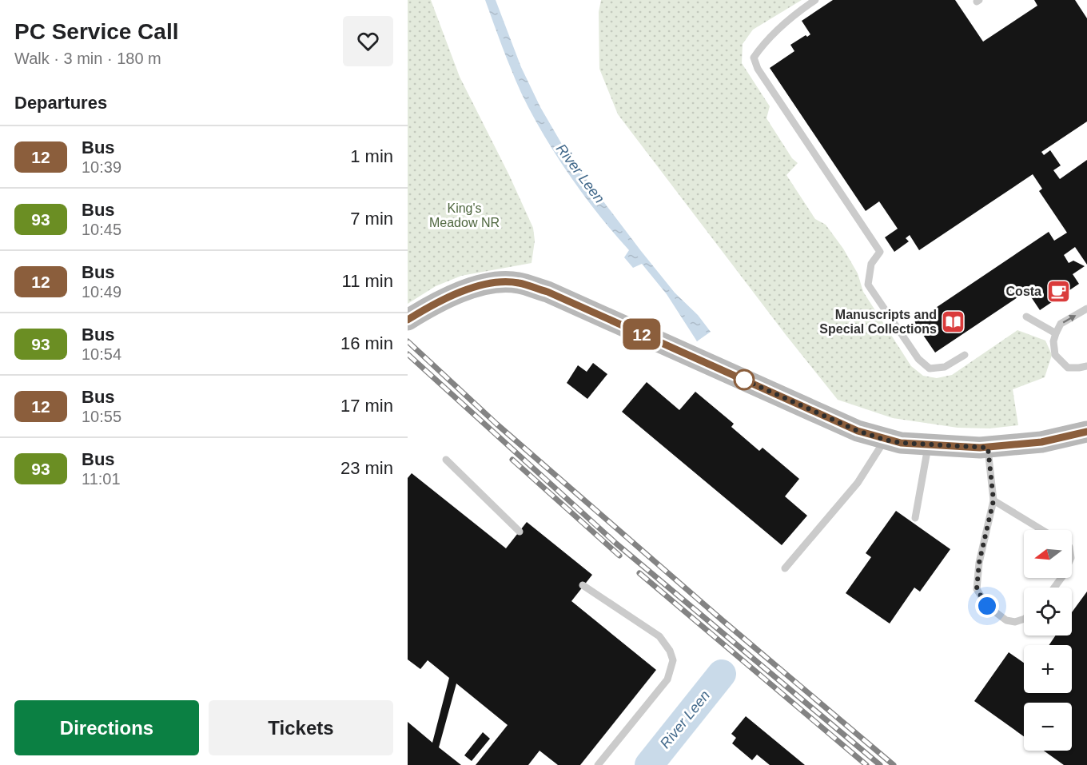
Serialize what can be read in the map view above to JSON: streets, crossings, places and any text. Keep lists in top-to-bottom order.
{
  "water": ["River Leen"],
  "parks": ["King's Meadow NR"],
  "places": {
    "cafe": ["Costa"],
    "library": ["Manuscripts and Special Collections"]
  },
  "lines": ["bus line 12"],
  "north": "left",
  "page": {
    "heading": [
      ["PC Service Call", "Walk · 3 min · 180 m"],
      "Departures"
    ],
    "on_map": "12",
    "list": [
      {
        "mark": "12",
        "name": "Bus",
        "note": "10:39",
        "value": "1 min"
      },
      {
        "mark": "93",
        "name": "Bus",
        "note": "10:45",
        "value": "7 min"
      },
      {
        "mark": "12",
        "name": "Bus",
        "note": "10:49",
        "value": "11 min"
      },
      {
        "mark": "93",
        "name": "Bus",
        "note": "10:54",
        "value": "16 min"
      },
      {
        "mark": "12",
        "name": "Bus",
        "note": "10:55",
        "value": "17 min"
      },
      {
        "mark": "93",
        "name": "Bus",
        "note": "11:01",
        "value": "23 min"
      }
    ],
    "map_buttons": ["+", "−"],
    "buttons": ["Directions", "Tickets"]
  }
}
